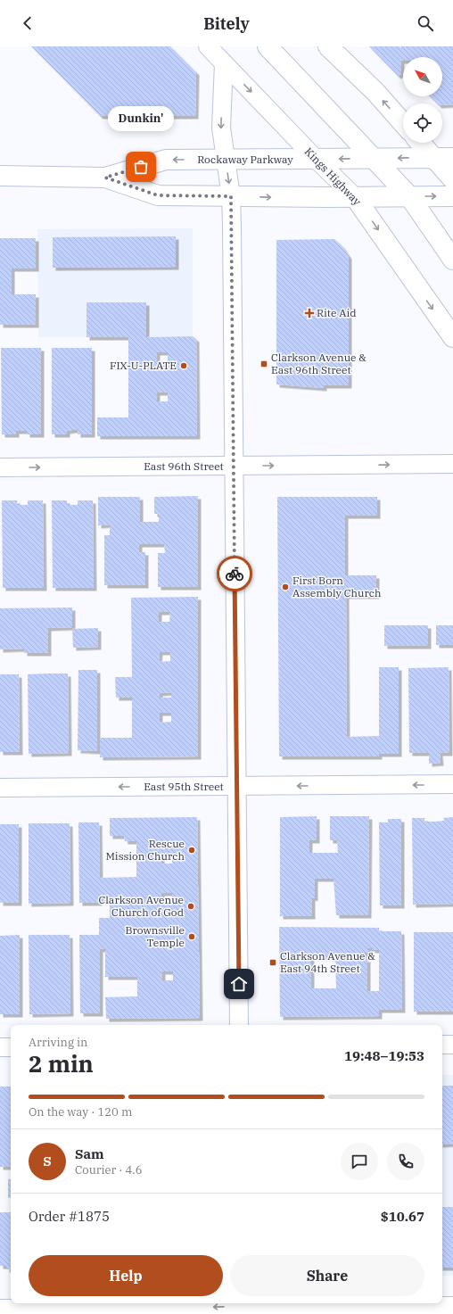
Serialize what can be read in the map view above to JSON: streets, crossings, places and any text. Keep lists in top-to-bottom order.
{
  "streets": {
    "street": [
      "Rockaway Parkway",
      "Kings Highway",
      "East 96th Street",
      "East 95th Street"
    ]
  },
  "crossings": [
    ["Rockaway Parkway", "Kings Highway"]
  ],
  "one_way": ["East 96th Street", "East 95th Street"],
  "places": {
    "other": [
      "Dunkin'",
      "FIX-U-PLATE",
      "First Born Assembly Church",
      "Rescue Mission Church",
      "Clarkson Avenue Church of God",
      "Brownsville Temple"
    ],
    "health": ["Rite Aid"],
    "transit": ["Clarkson Avenue & East 96th Street", "Clarkson Avenue & East 94th Street"]
  },
  "north": "top left",
  "page": {
    "header": "Bitely",
    "bubble": "Dunkin'",
    "heading": ["2 min", "Arriving in", "19:48–19:53"],
    "panel": [
      "Sam",
      "Courier · 4.6",
      "Order #1875",
      "$10.67"
    ],
    "bar": "On the way · 120 m",
    "round": "S",
    "buttons": ["Help", "Share"]
  }
}
